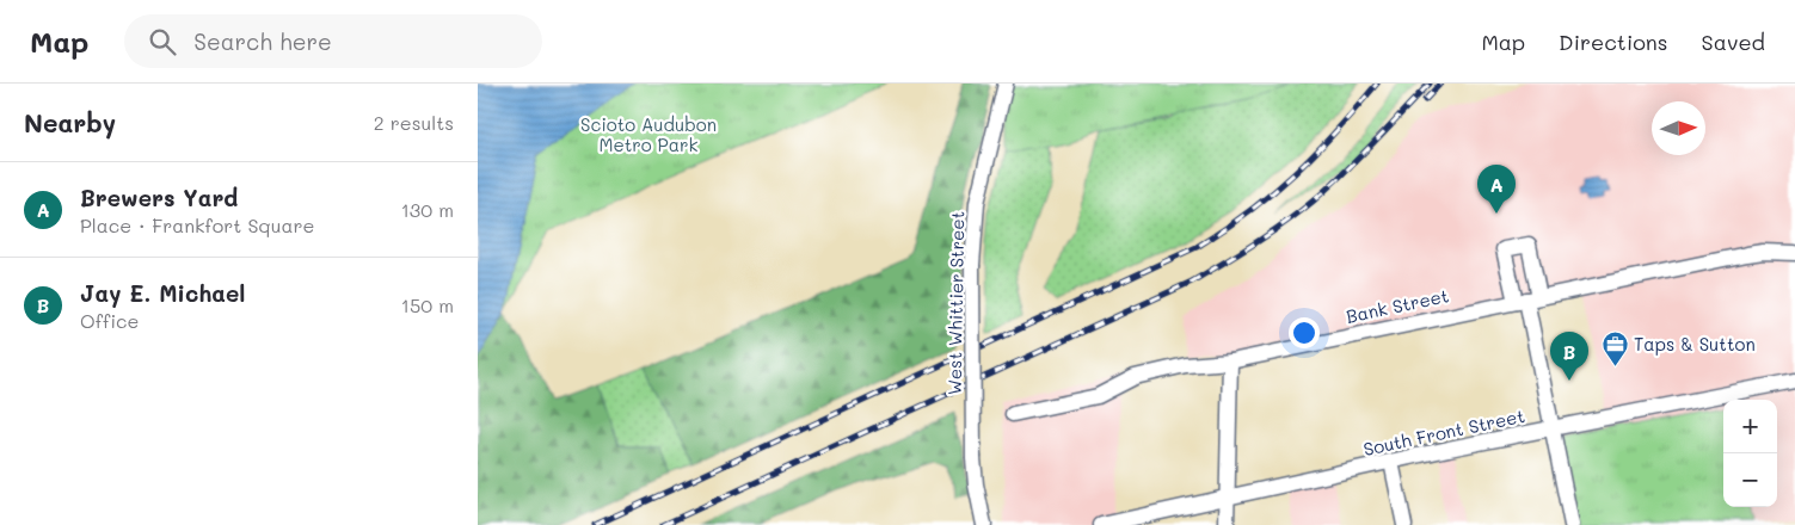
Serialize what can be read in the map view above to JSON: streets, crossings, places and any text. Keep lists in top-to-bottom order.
{
  "streets": {
    "street": ["West Whittier Street", "Bank Street", "South Front Street"]
  },
  "parks": ["Scioto Audubon Metro Park"],
  "places": {
    "office": ["Taps & Sutton"]
  },
  "north": "right",
  "page": {
    "header": "Map",
    "search": "Search here",
    "nav": ["Map", "Directions", "Saved"],
    "heading": ["Nearby", "2 results"],
    "list": [
      {
        "mark": "A",
        "name": "Brewers Yard",
        "note": "Place · Frankfort Square",
        "value": "130 m"
      },
      {
        "mark": "B",
        "name": "Jay E. Michael",
        "note": "Office",
        "value": "150 m"
      }
    ],
    "pins": ["A", "B"],
    "map_buttons": ["+", "−"]
  }
}
